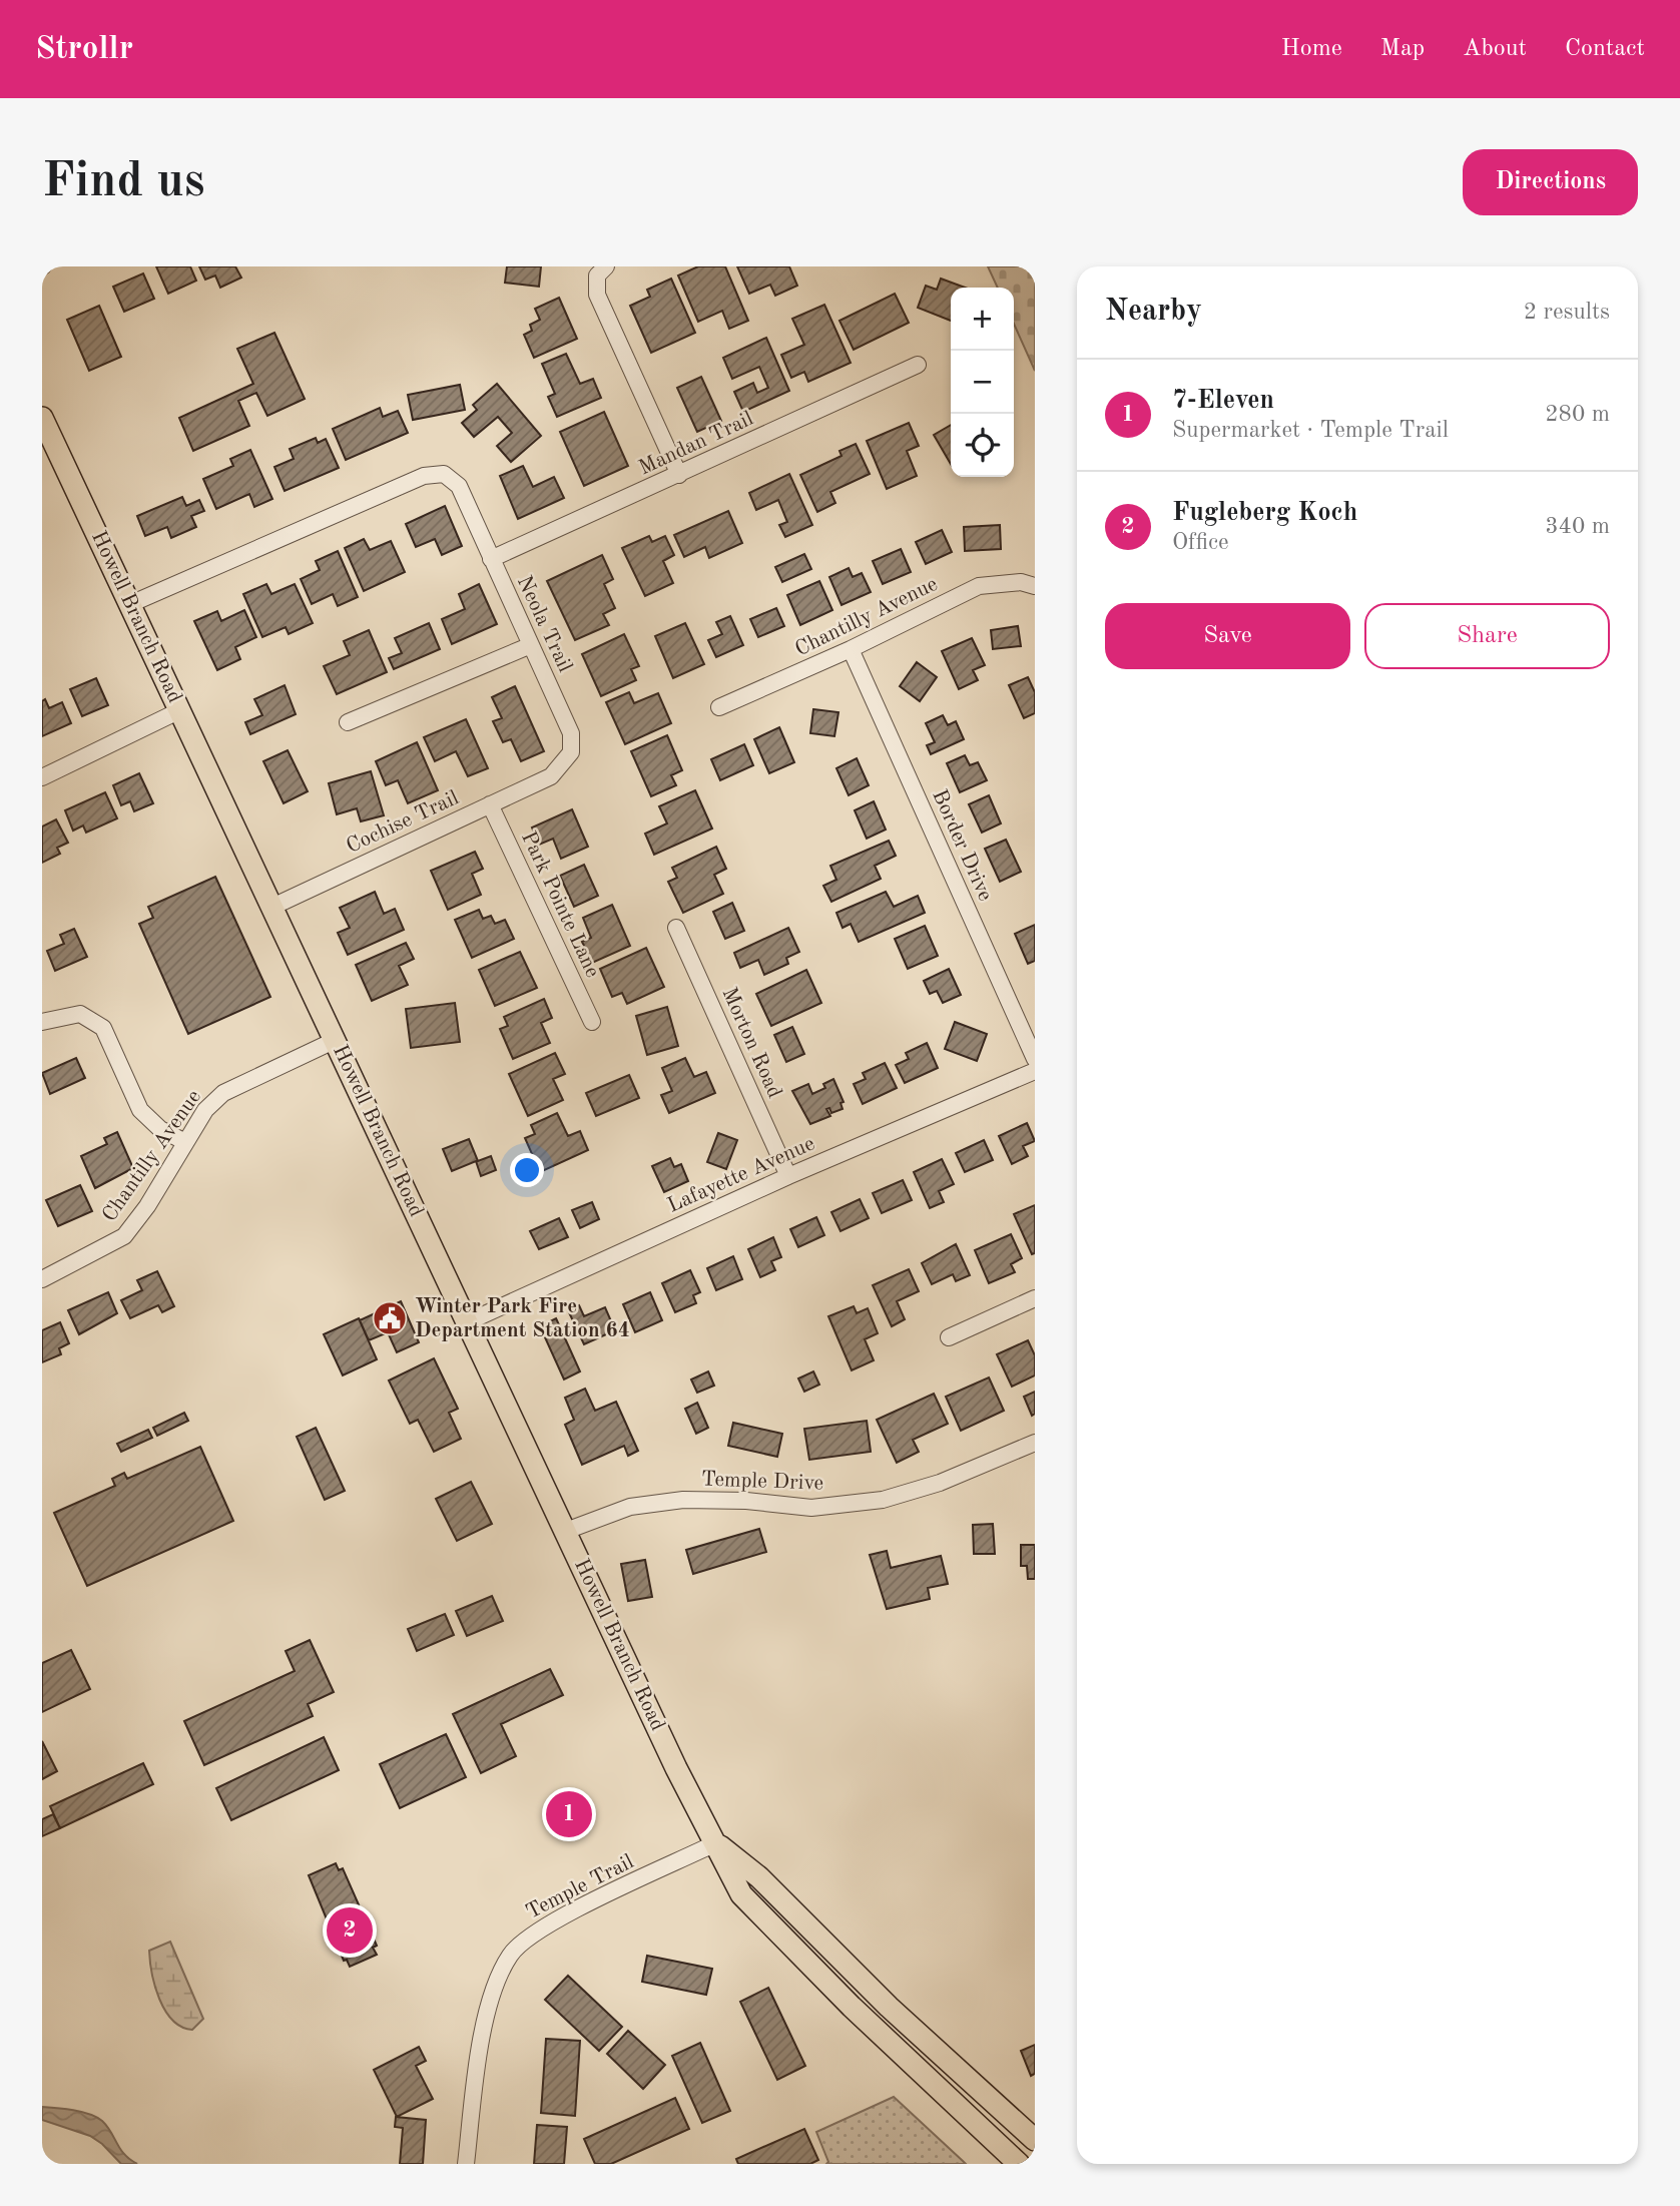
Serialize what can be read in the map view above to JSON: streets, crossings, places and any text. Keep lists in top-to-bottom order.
{
  "streets": {
    "main road": ["Howell Branch Road"],
    "street": [
      "Mandan Trail",
      "Chantilly Avenue",
      "Neola Trail",
      "Cochise Trail",
      "Border Drive",
      "Park Pointe Lane",
      "Morton Road",
      "Lafayette Avenue",
      "Temple Drive",
      "Temple Trail"
    ]
  },
  "crossings": [
    ["Mandan Trail", "Neola Trail"],
    ["Howell Branch Road", "Chantilly Avenue"],
    ["Howell Branch Road", "Neola Trail"],
    ["Howell Branch Road", "Cochise Trail"],
    ["Howell Branch Road", "Lafayette Avenue"],
    ["Howell Branch Road", "Temple Drive"],
    ["Howell Branch Road", "Temple Trail"],
    ["Chantilly Avenue", "Border Drive"],
    ["Neola Trail", "Cochise Trail"],
    ["Cochise Trail", "Park Pointe Lane"],
    ["Morton Road", "Lafayette Avenue"]
  ],
  "places": {
    "public building": ["Winter Park Fire Department Station 64"]
  },
  "page": {
    "header": "Strollr",
    "nav": [
      "Home",
      "Map",
      "About",
      "Contact"
    ],
    "buttons": [
      "Directions",
      ["Save", "Share"]
    ],
    "title": "Find us",
    "heading": ["Nearby", "2 results"],
    "map_buttons": ["+", "−"],
    "list": [
      {
        "mark": "1",
        "name": "7-Eleven",
        "note": "Supermarket · Temple Trail",
        "value": "280 m"
      },
      {
        "mark": "2",
        "name": "Fugleberg Koch",
        "note": "Office",
        "value": "340 m"
      }
    ],
    "pins": ["1", "2"]
  }
}
